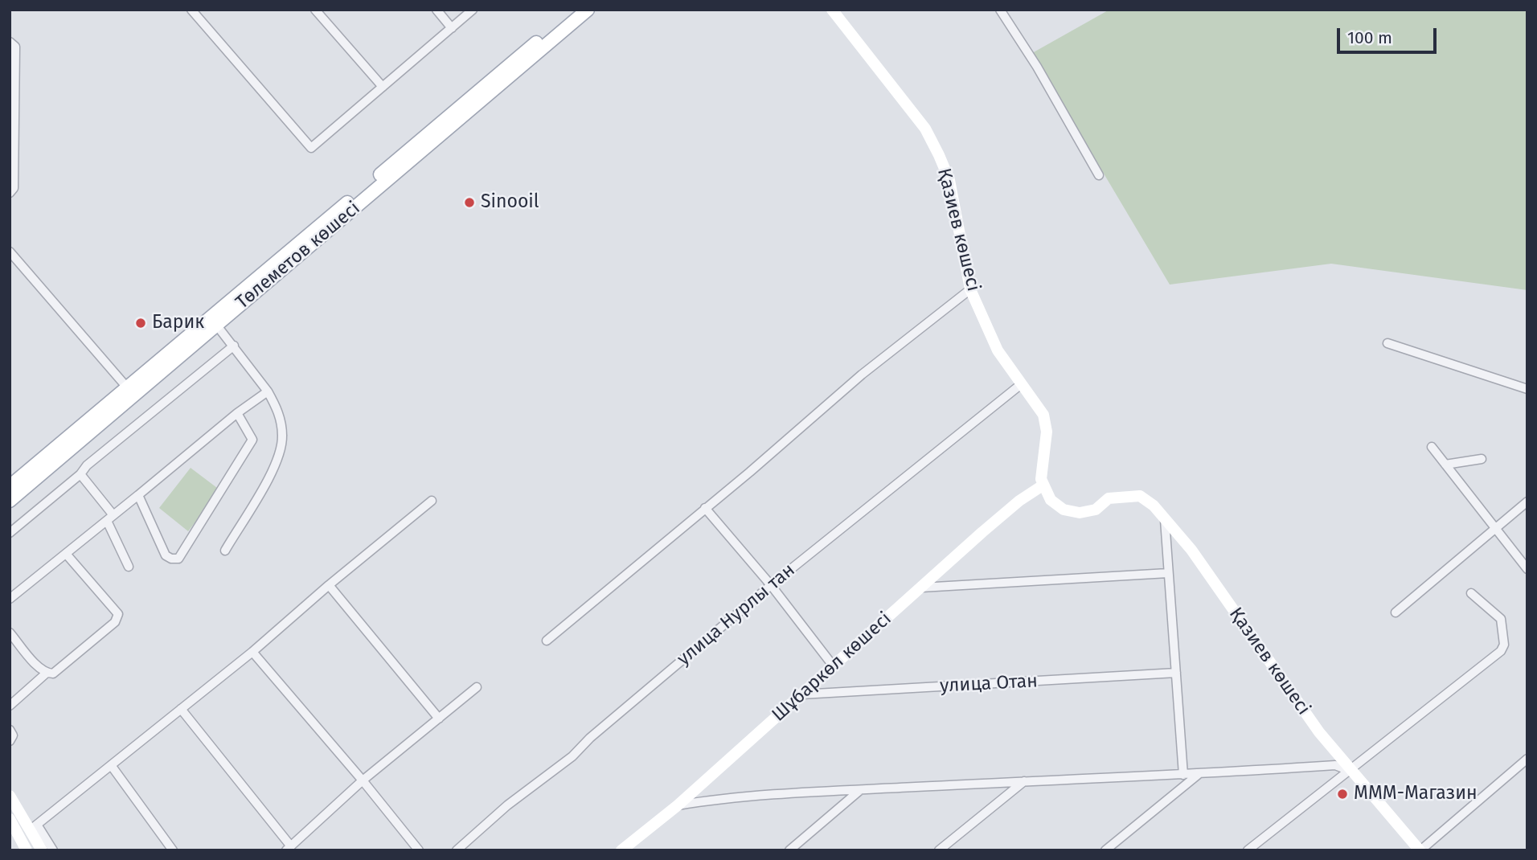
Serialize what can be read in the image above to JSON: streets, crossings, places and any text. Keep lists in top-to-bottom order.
{
  "streets": {
    "main road": ["Төлеметов көшесі"],
    "street": [
      "Қазиев көшесі",
      "улица Нурлы тан",
      "Шұбаркөл көшесі",
      "улица Отан"
    ]
  },
  "crossings": [
    ["Қазиев көшесі", "улица Нурлы тан"],
    ["Қазиев көшесі", "Шұбаркөл көшесі"],
    ["Шұбаркөл көшесі", "улица Отан"]
  ],
  "places": ["Sinooil", "Барик", "МММ-Магазин"],
  "scale_bar": "100 m"
}
